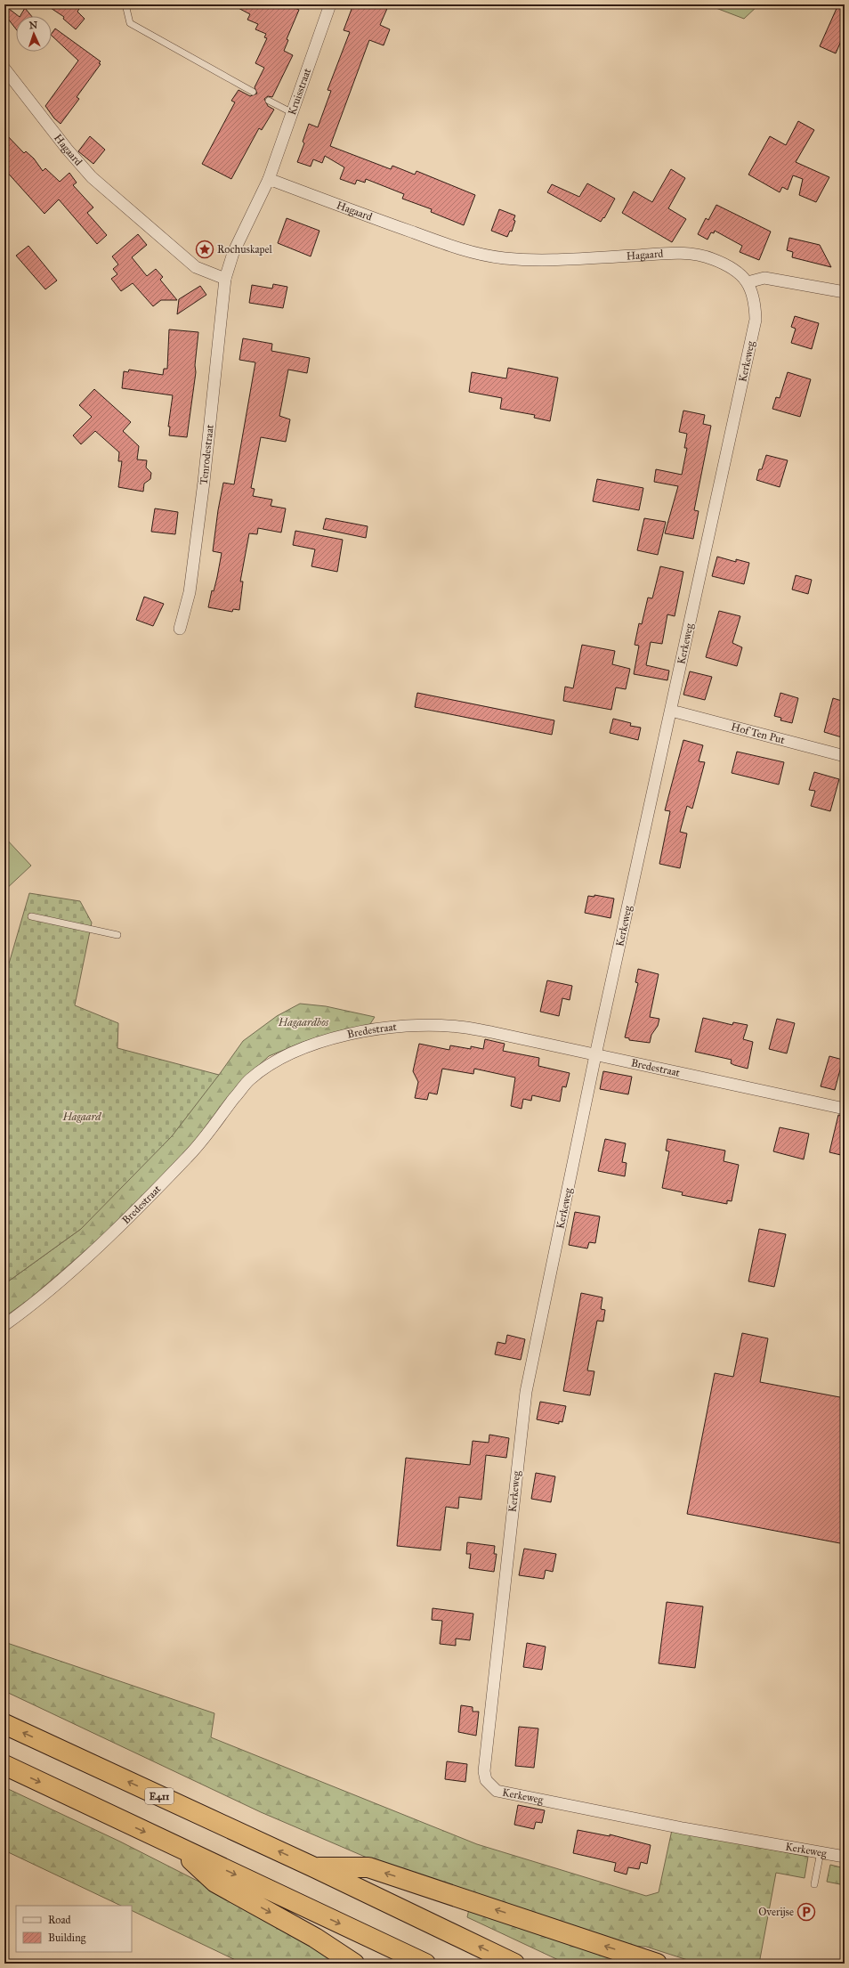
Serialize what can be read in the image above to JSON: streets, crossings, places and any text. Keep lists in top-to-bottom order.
{
  "streets": {
    "highway": ["E411"],
    "street": [
      "Kruisstraat",
      "Hagaard",
      "Kerkeweg",
      "Tenrodestraat",
      "Hof Ten Put",
      "Bredestraat"
    ]
  },
  "crossings": [
    ["Kruisstraat", "Hagaard"],
    ["Hagaard", "Kerkeweg"],
    ["Hagaard", "Tenrodestraat"],
    ["Kerkeweg", "Hof Ten Put"],
    ["Kerkeweg", "Bredestraat"]
  ],
  "parks": ["Hagaardbos", "Hagaard"],
  "places": {
    "place": ["Rochuskapel"],
    "parking": ["Overijse"]
  },
  "legend": ["Road", "Building"],
  "north": "top"
}
